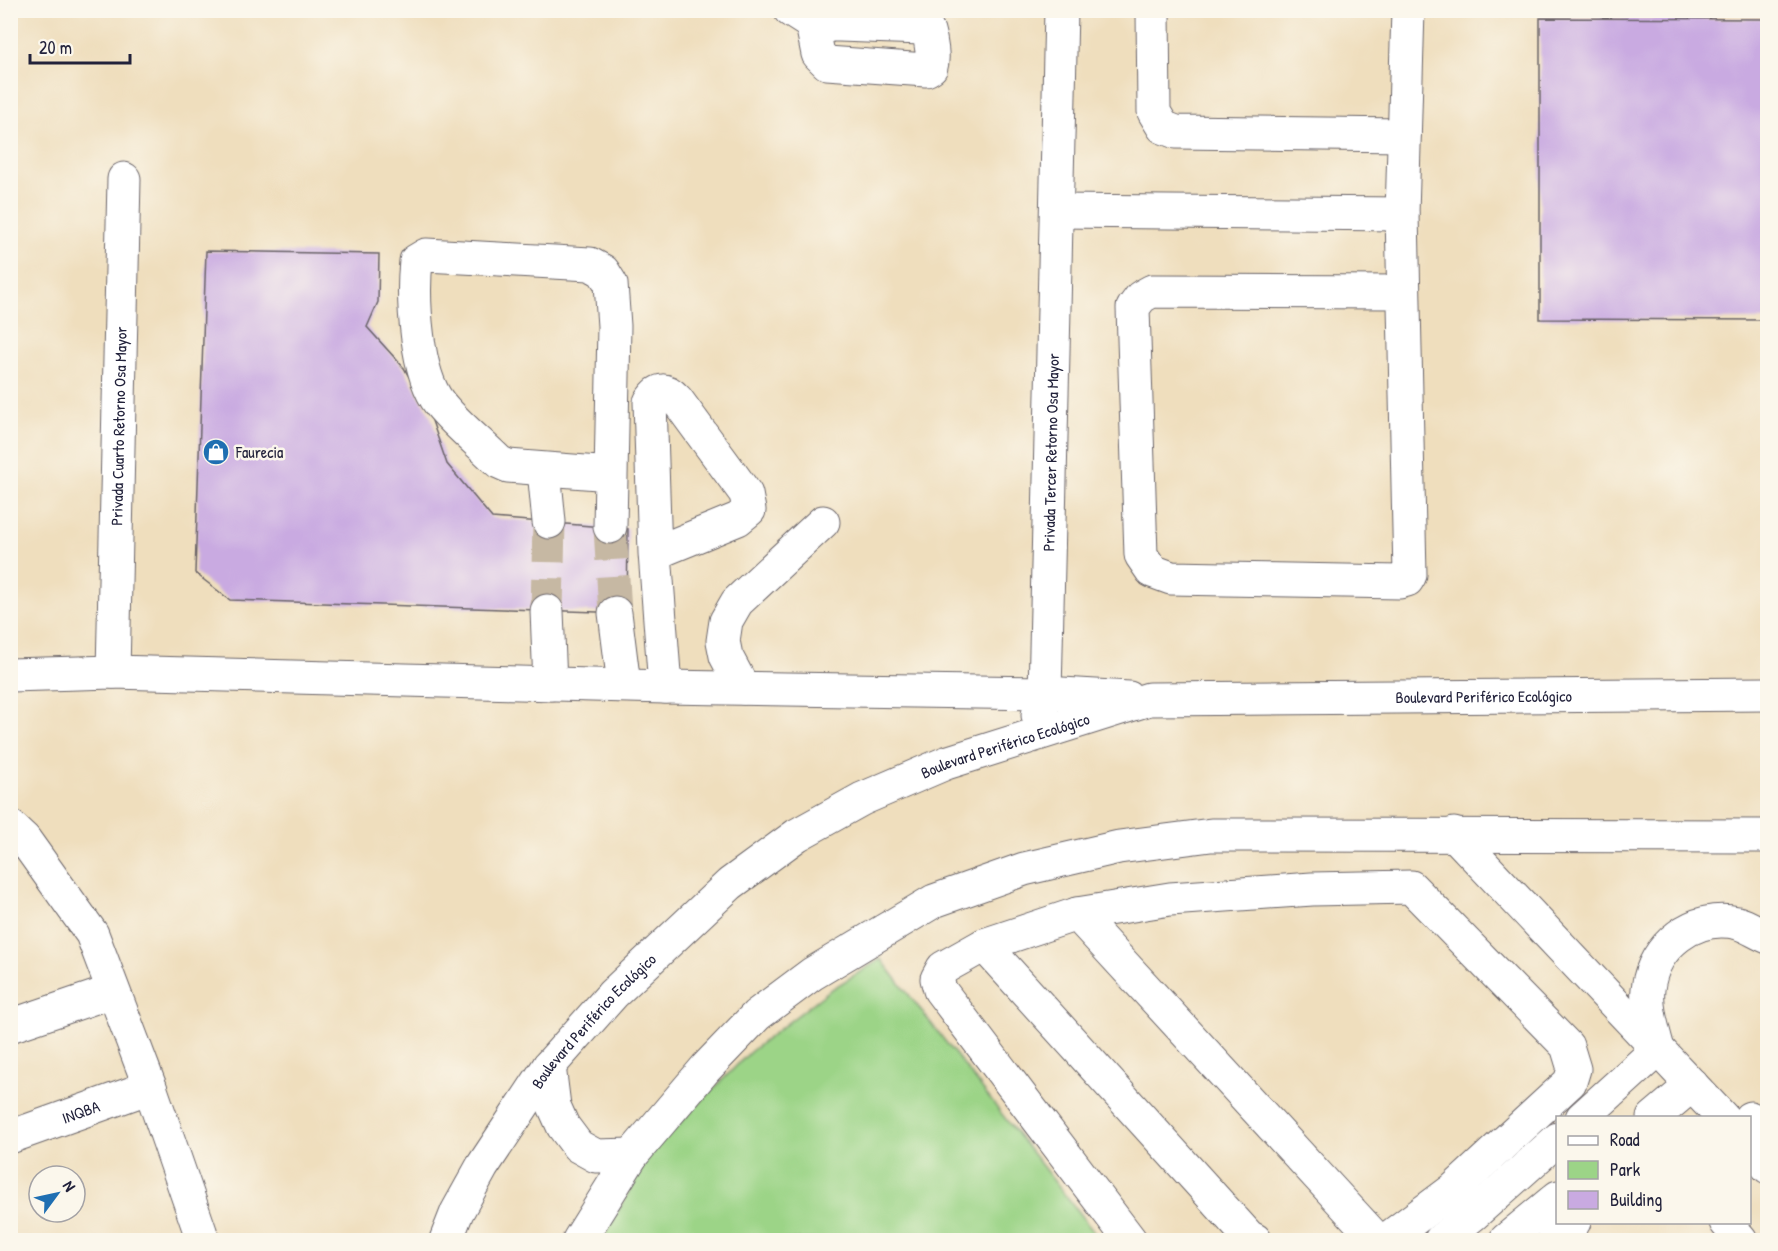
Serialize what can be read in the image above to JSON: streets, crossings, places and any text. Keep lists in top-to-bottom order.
{
  "streets": {
    "street": [
      "Privada Cuarto Retorno Osa Mayor",
      "Privada Tercer Retorno Osa Mayor",
      "Boulevard Periférico Ecológico",
      "INQBA"
    ]
  },
  "crossings": [
    ["Privada Tercer Retorno Osa Mayor", "Boulevard Periférico Ecológico"]
  ],
  "places": {
    "shop": ["Faurecia"]
  },
  "legend": ["Road", "Park", "Building"],
  "scale_bar": "20 m",
  "north": "top right"
}
